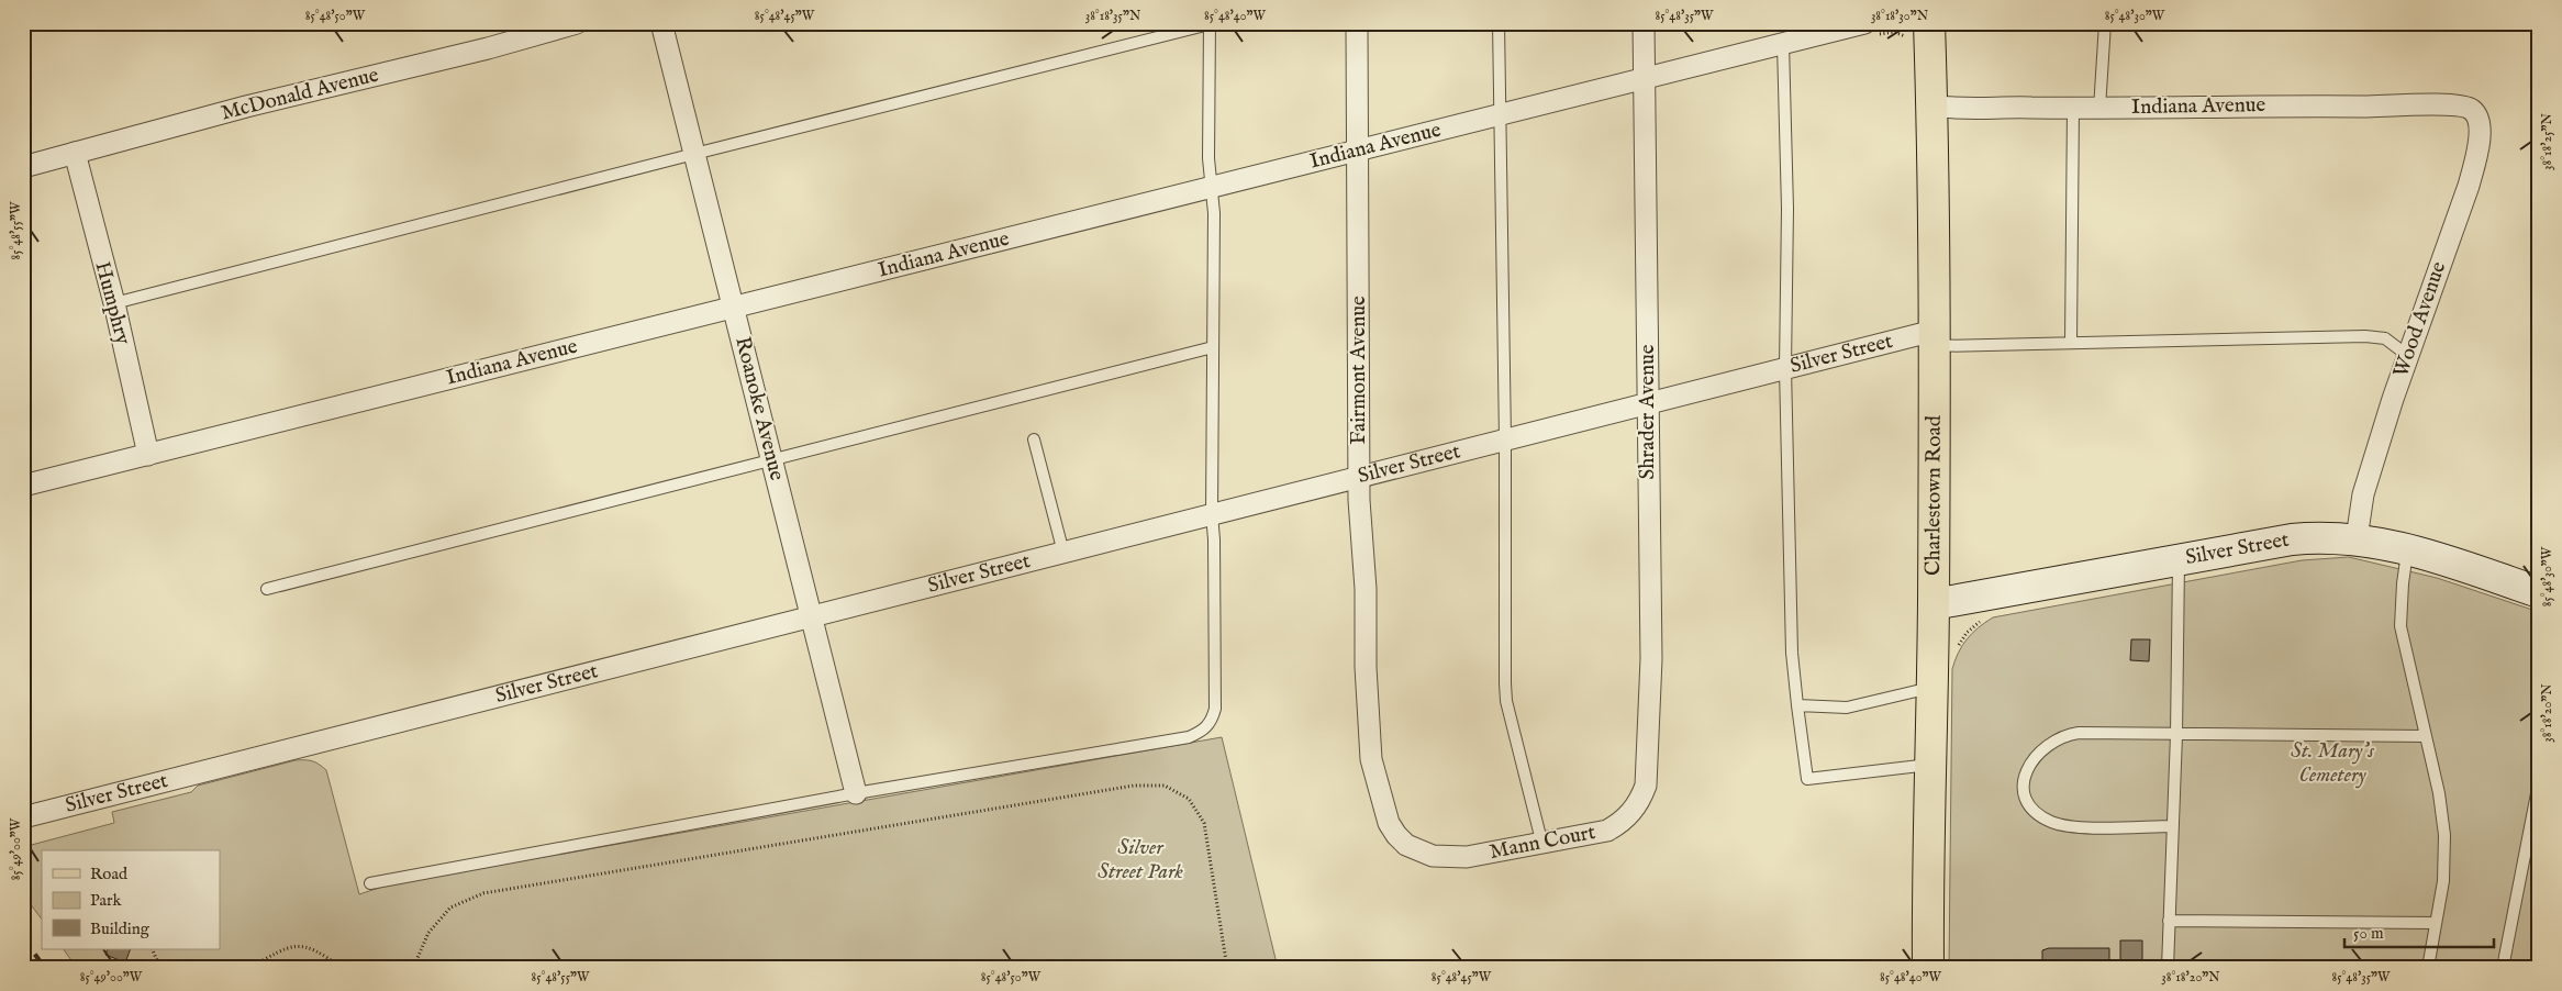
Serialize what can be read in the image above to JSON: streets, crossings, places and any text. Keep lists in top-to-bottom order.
{
  "streets": {
    "main road": ["Silver Street", "Charlestown Road"],
    "street": [
      "McDonald Avenue",
      "Indiana Avenue",
      "Humphry",
      "Wood Avenue",
      "Fairmont Avenue",
      "Roanoke Avenue",
      "Shrader Avenue",
      "Mann Court"
    ]
  },
  "crossings": [
    ["McDonald Avenue", "Humphry"],
    ["Indiana Avenue", "Humphry"],
    ["Indiana Avenue", "Wood Avenue"],
    ["Indiana Avenue", "Fairmont Avenue"],
    ["Indiana Avenue", "Roanoke Avenue"],
    ["Indiana Avenue", "Shrader Avenue"],
    ["Indiana Avenue", "Charlestown Road"],
    ["Wood Avenue", "Silver Street"],
    ["Silver Street", "Fairmont Avenue"],
    ["Silver Street", "Roanoke Avenue"],
    ["Silver Street", "Shrader Avenue"],
    ["Silver Street", "Charlestown Road"],
    ["Fairmont Avenue", "Mann Court"],
    ["Shrader Avenue", "Mann Court"]
  ],
  "parks": ["St. Mary's Cemetery", "Silver Street Park"],
  "legend": ["Road", "Park", "Building"],
  "scale_bar": "50 m",
  "coordinates": [
    "85°48'50\"W",
    "85°48'45\"W",
    "38°18'35\"N",
    "85°48'40\"W",
    "85°48'35\"W",
    "38°18'30\"N",
    "85°48'30\"W",
    "38°18'25\"N",
    "85°48'55\"W",
    "38°18'20\"N",
    "85°49'00\"W"
  ]
}
